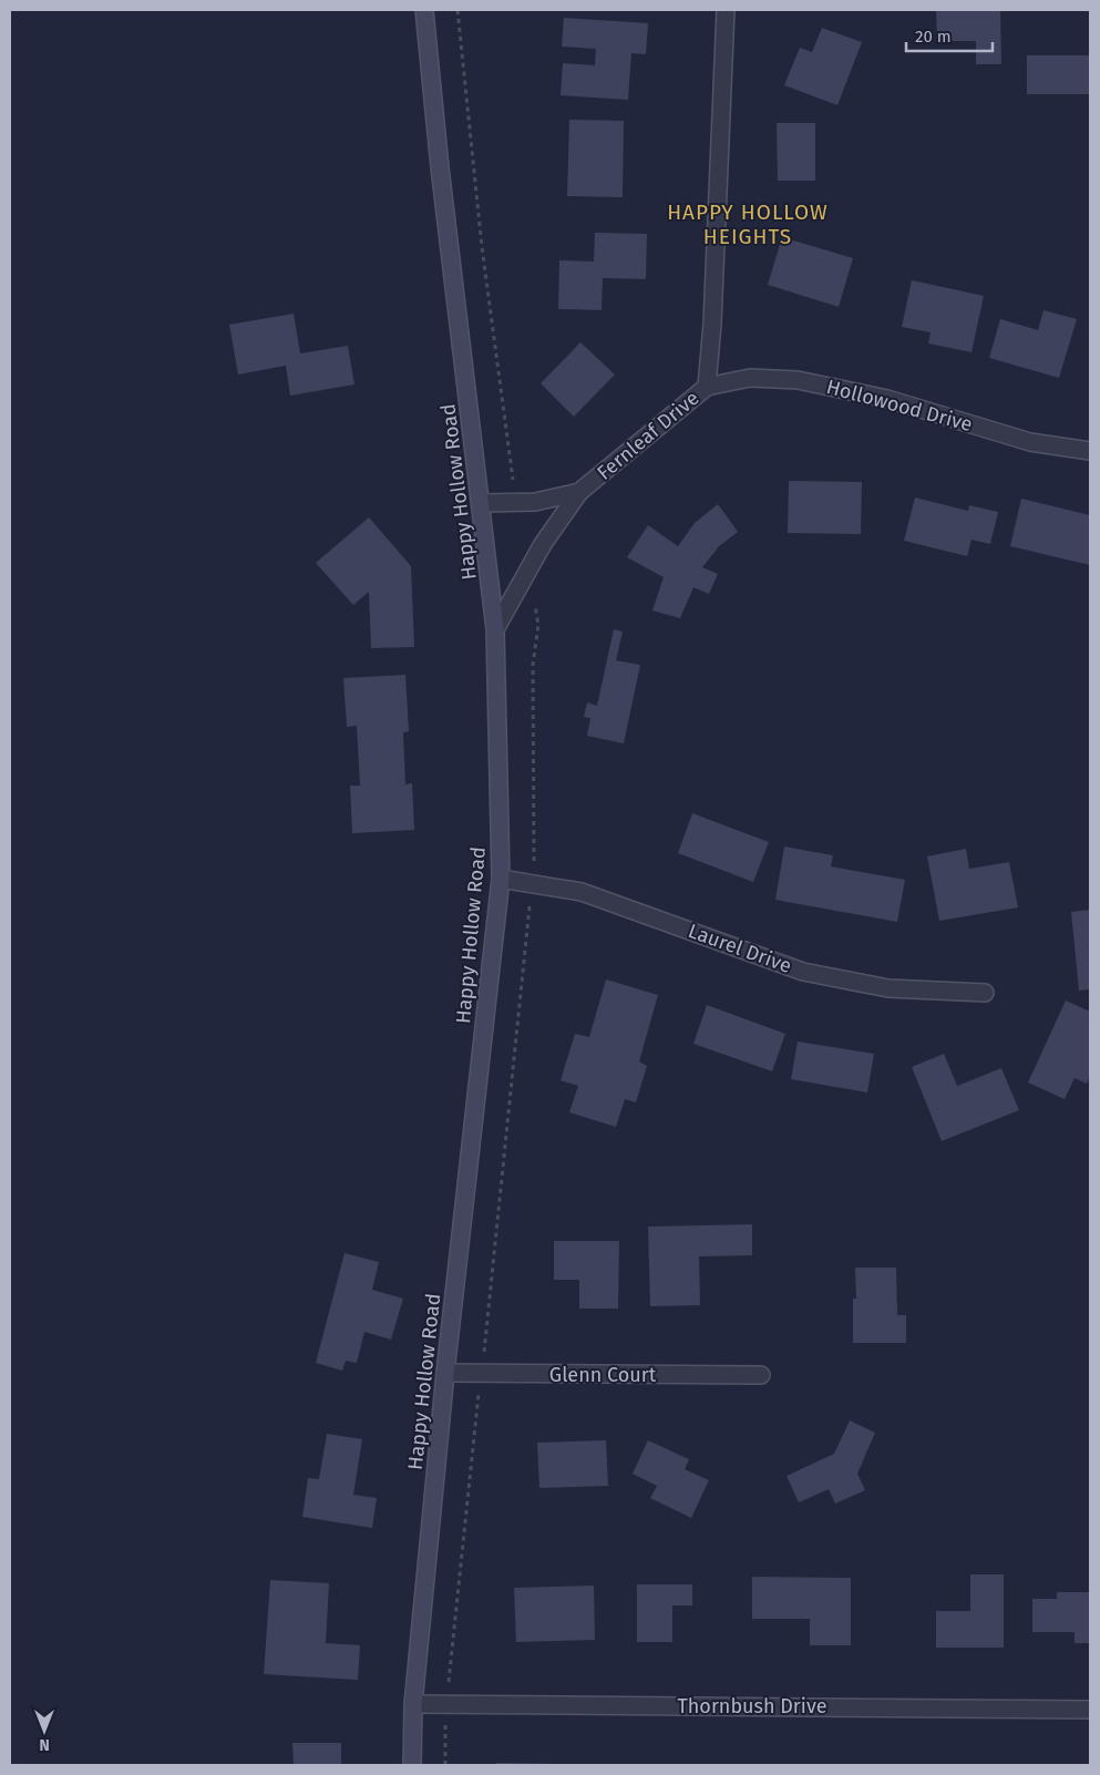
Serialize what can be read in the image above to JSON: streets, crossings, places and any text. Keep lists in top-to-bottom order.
{
  "streets": {
    "main road": ["Happy Hollow Road"],
    "street": [
      "Hollowood Drive",
      "Fernleaf Drive",
      "Laurel Drive",
      "Glenn Court",
      "Thornbush Drive"
    ]
  },
  "crossings": [
    ["Hollowood Drive", "Fernleaf Drive"],
    ["Fernleaf Drive", "Happy Hollow Road"],
    ["Happy Hollow Road", "Laurel Drive"],
    ["Happy Hollow Road", "Glenn Court"],
    ["Happy Hollow Road", "Thornbush Drive"]
  ],
  "districts": ["HAPPY HOLLOW HEIGHTS"],
  "scale_bar": "20 m",
  "north": "bottom"
}
